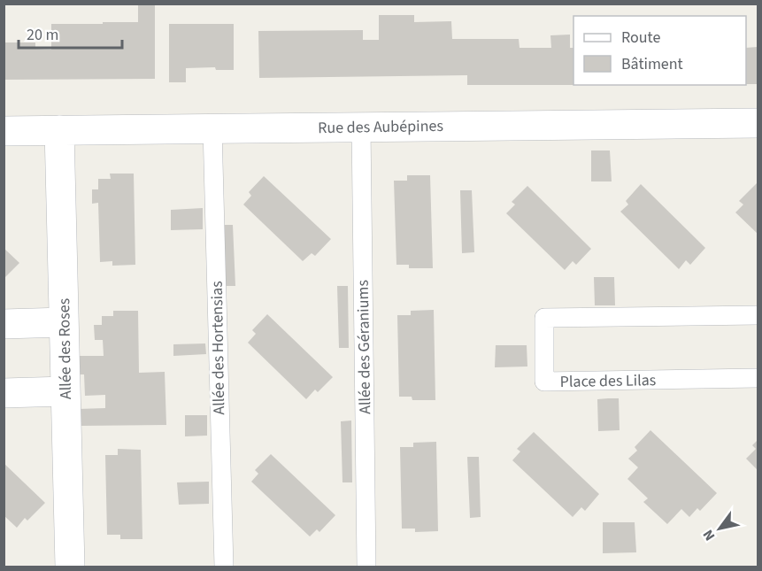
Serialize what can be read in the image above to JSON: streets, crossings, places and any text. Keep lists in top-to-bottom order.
{
  "streets": {
    "street": ["Rue des Aubépines", "Allée des Roses"],
    "lane": ["Allée des Géraniums", "Allée des Hortensias", "Place des Lilas"]
  },
  "crossings": [
    ["Rue des Aubépines", "Allée des Géraniums"],
    ["Rue des Aubépines", "Allée des Hortensias"],
    ["Rue des Aubépines", "Allée des Roses"]
  ],
  "legend": ["Route", "Bâtiment"],
  "scale_bar": "20 m",
  "north": "bottom left"
}
